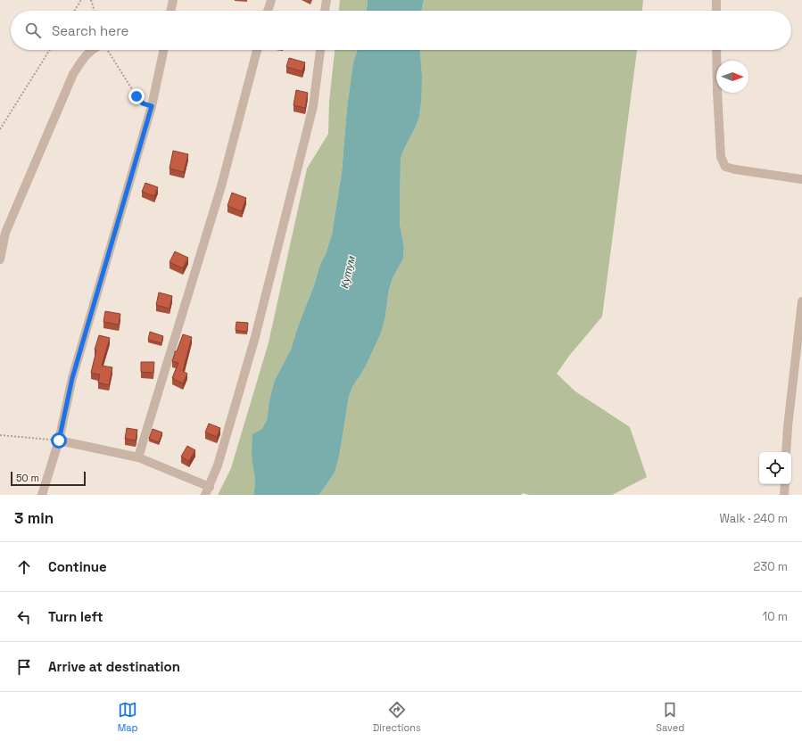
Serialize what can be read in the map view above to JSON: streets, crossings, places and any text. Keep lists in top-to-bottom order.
{
  "water": ["Кутум"],
  "scale_bar": "50 m",
  "north": "right",
  "page": {
    "search": "Search here",
    "scale": "50 m",
    "heading": ["3 min", "Walk · 240 m"],
    "list": [
      ["Continue", "230 m"],
      ["Turn left", "10 m"],
      "Arrive at destination"
    ],
    "nav": ["Map", "Directions", "Saved"]
  }
}
